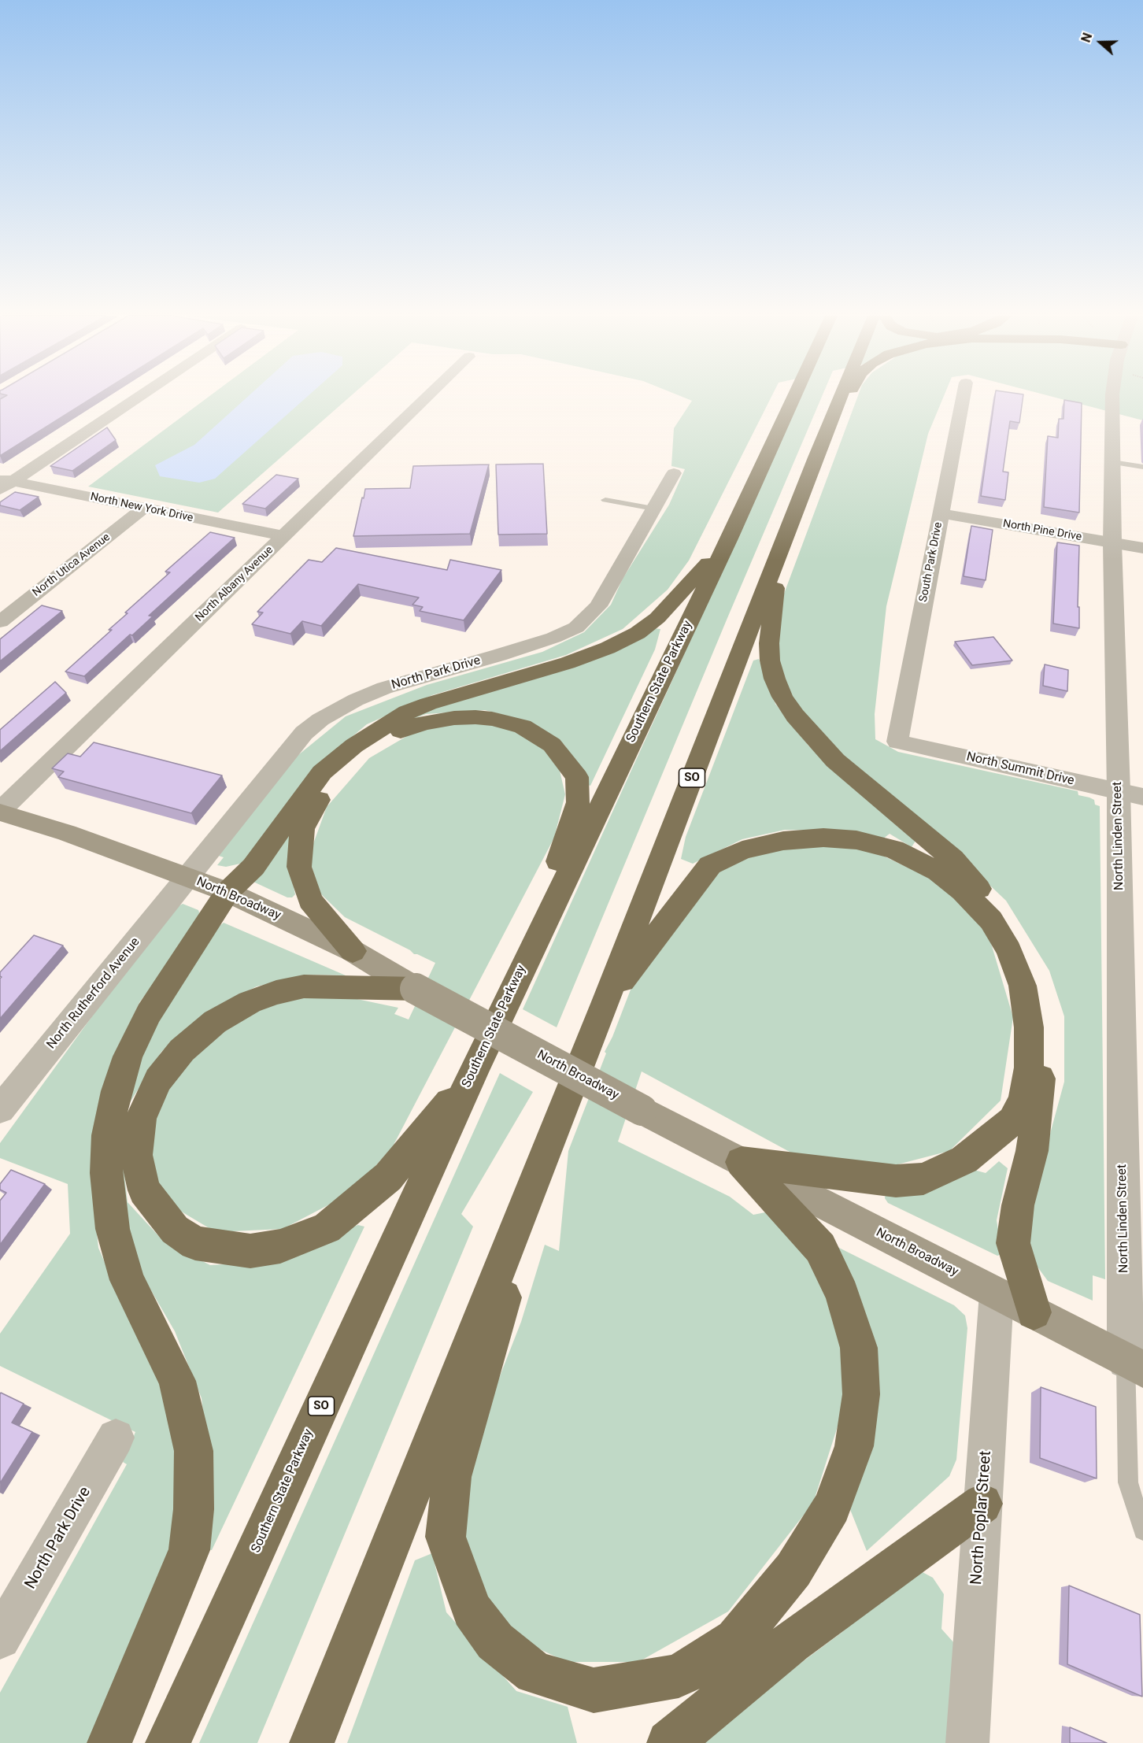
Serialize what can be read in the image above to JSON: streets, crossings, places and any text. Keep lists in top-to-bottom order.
{
  "streets": {
    "highway": ["Southern State Parkway", "SO"],
    "main road": ["North Broadway"],
    "street": [
      "North New York Drive",
      "North Pine Drive",
      "South Park Drive",
      "North Utica Avenue",
      "North Albany Avenue",
      "North Park Drive",
      "North Summit Drive",
      "North Linden Street",
      "North Rutherford Avenue",
      "North Poplar Street"
    ]
  },
  "crossings": [
    ["North New York Drive", "North Utica Avenue"],
    ["North New York Drive", "North Albany Avenue"],
    ["North Pine Drive", "South Park Drive"],
    ["North Pine Drive", "North Linden Street"],
    ["South Park Drive", "North Summit Drive"],
    ["North Albany Avenue", "North Broadway"],
    ["North Park Drive", "North Broadway"],
    ["North Park Drive", "North Rutherford Avenue"],
    ["North Summit Drive", "North Linden Street"],
    ["North Linden Street", "North Broadway"],
    ["North Broadway", "North Rutherford Avenue"],
    ["North Broadway", "North Poplar Street"]
  ],
  "north": "left"
}
